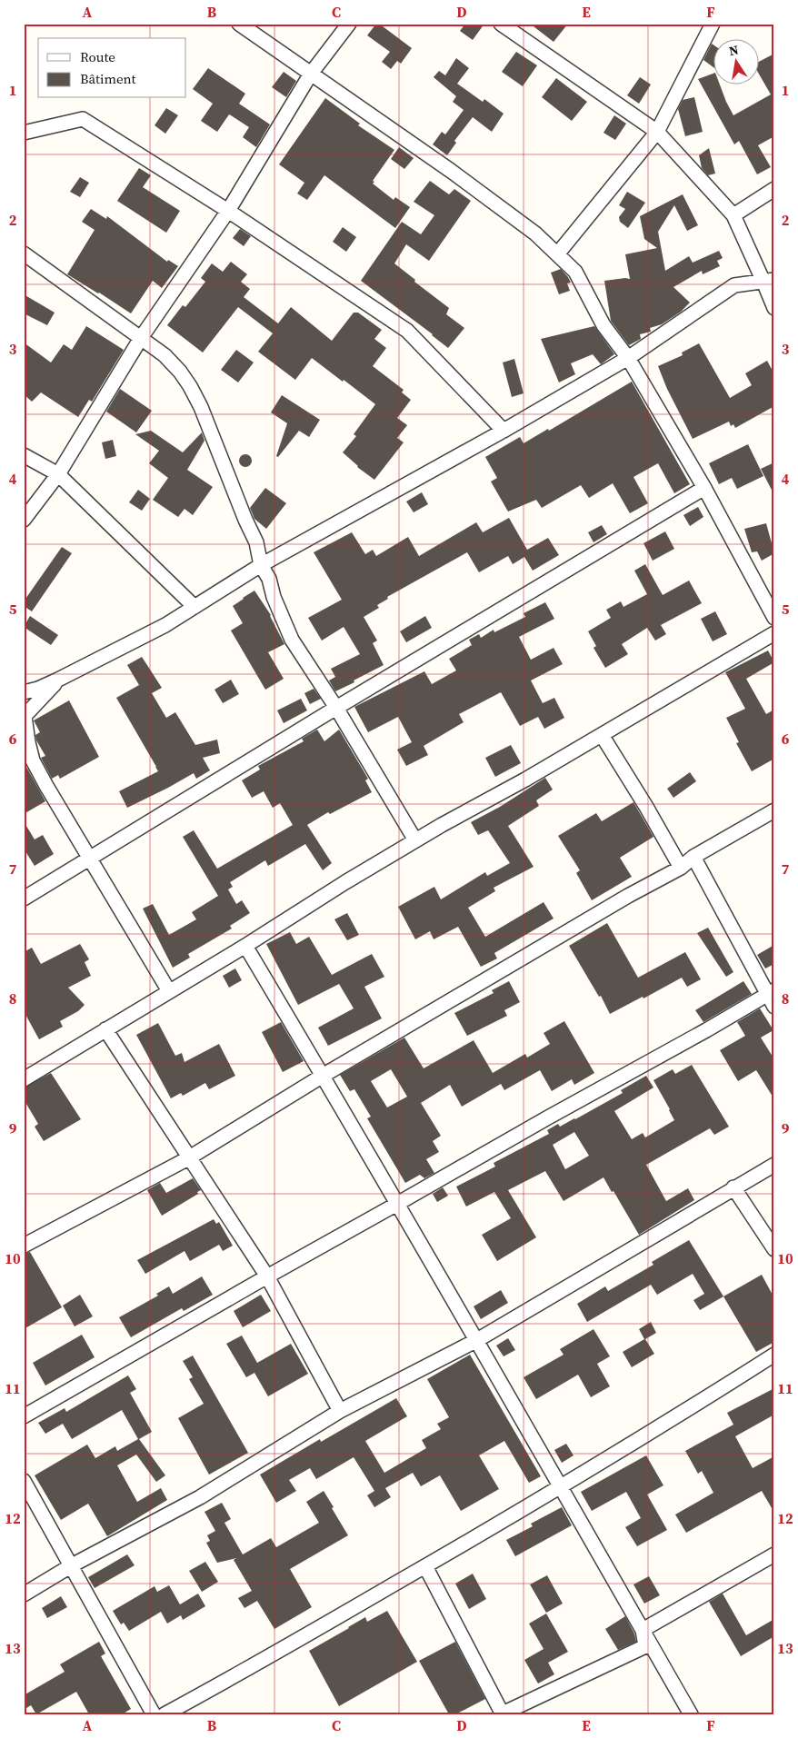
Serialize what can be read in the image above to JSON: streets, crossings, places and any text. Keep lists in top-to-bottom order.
{
  "legend": ["Route", "Bâtiment"],
  "north": "top",
  "grid": {
    "columns": [
      "A",
      "B",
      "C",
      "D",
      "E",
      "F"
    ],
    "rows": [
      "1",
      "2",
      "3",
      "4",
      "5",
      "6",
      "7",
      "8",
      "9",
      "10",
      "11",
      "12",
      "13"
    ]
  }
}
